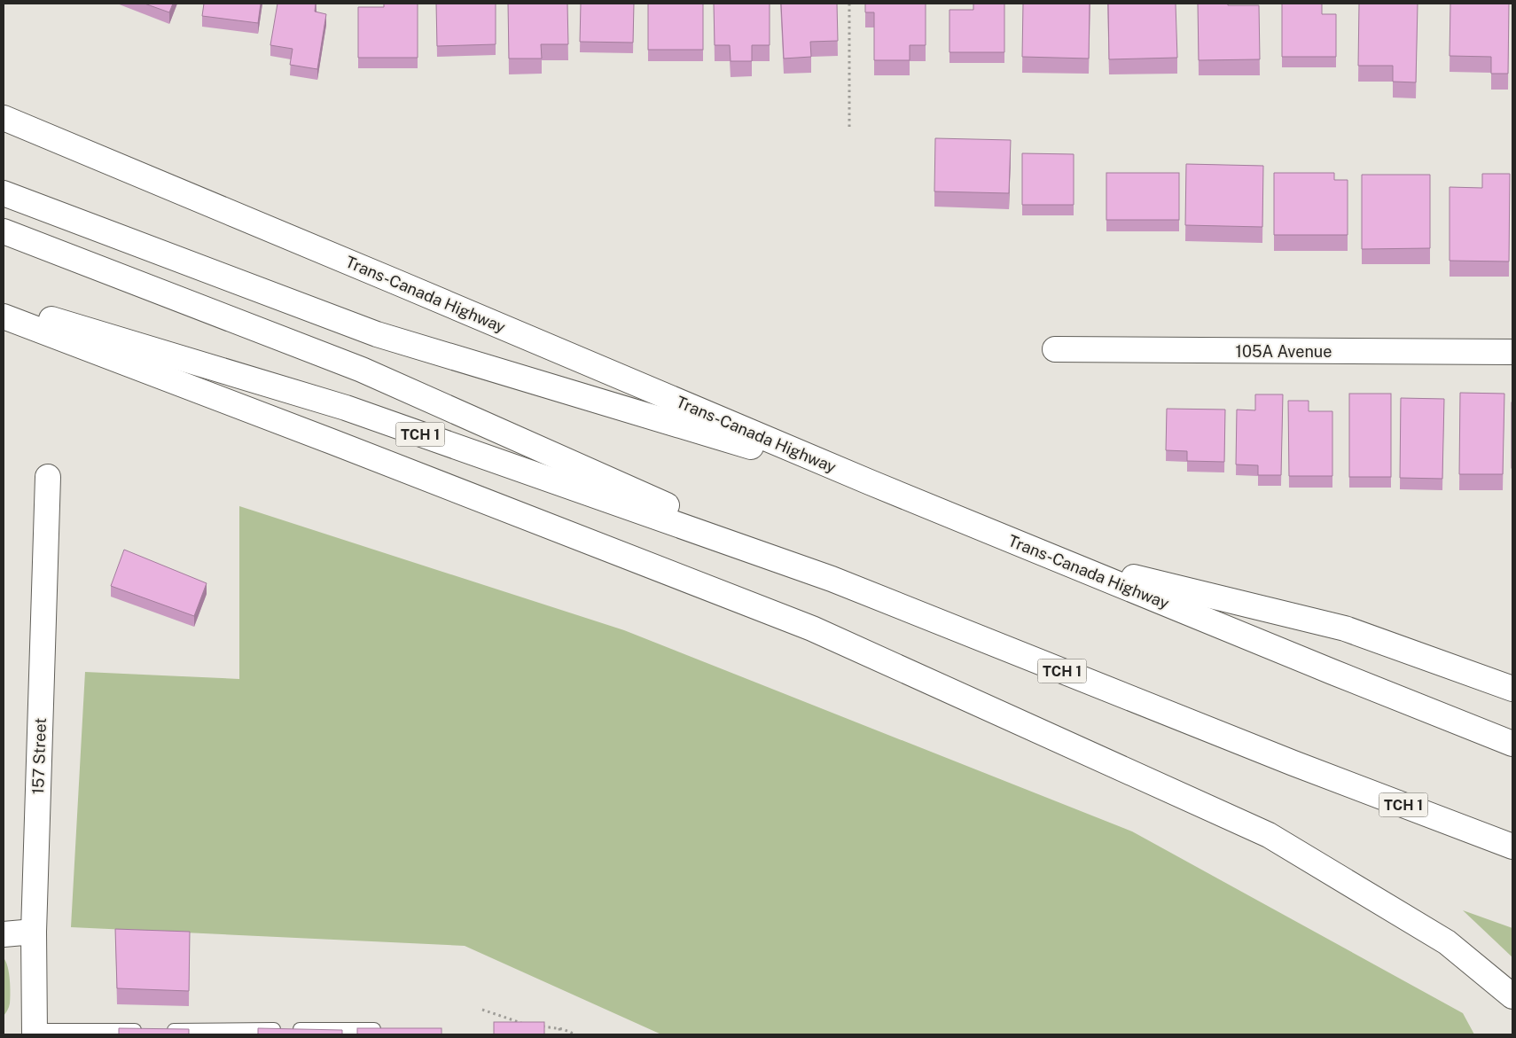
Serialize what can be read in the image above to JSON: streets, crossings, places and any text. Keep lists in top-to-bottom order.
{
  "streets": {
    "main road": [
      "Trans-Canada Highway",
      "105A Avenue",
      "TCH 1",
      "157 Street"
    ]
  }
}
